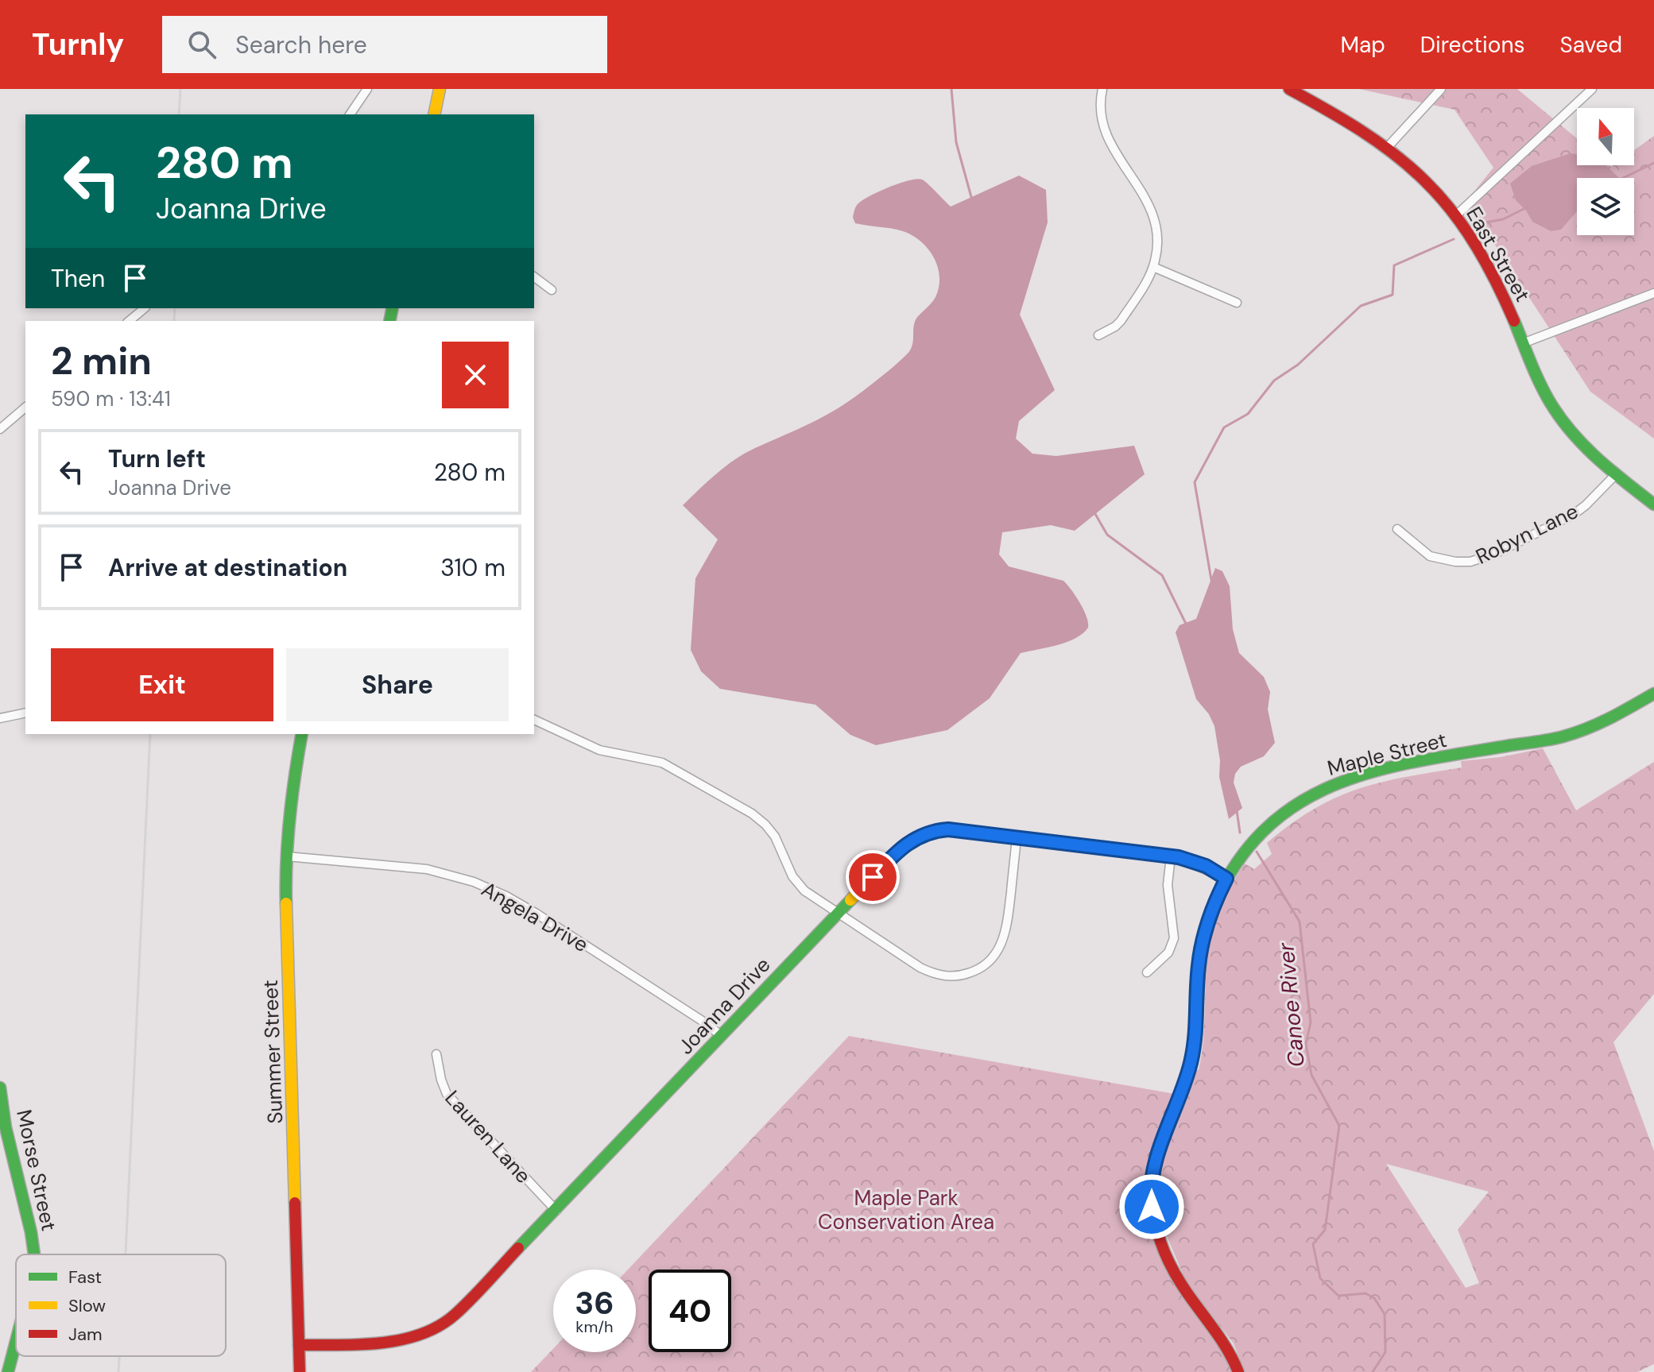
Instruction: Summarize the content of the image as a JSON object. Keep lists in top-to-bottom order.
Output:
{
  "streets": {
    "street": [
      "East Street",
      "Robyn Lane",
      "Maple Street",
      "Angela Drive",
      "Joanna Drive",
      "Summer Street",
      "Lauren Lane",
      "Morse Street"
    ]
  },
  "crossings": [
    ["East Street", "Robyn Lane"],
    ["Maple Street", "Joanna Drive"],
    ["Angela Drive", "Joanna Drive"],
    ["Angela Drive", "Summer Street"],
    ["Joanna Drive", "Summer Street"],
    ["Joanna Drive", "Lauren Lane"]
  ],
  "water": ["Canoe River"],
  "parks": ["Maple Park Conservation Area"],
  "legend": ["Fast", "Slow", "Jam"],
  "north": "top",
  "page": {
    "header": "Turnly",
    "search": "Search here",
    "nav": ["Map", "Directions", "Saved"],
    "turn": ["280 m", "Joanna Drive"],
    "then": "Then",
    "heading": ["2 min", "590 m · 13:41"],
    "list": [
      {
        "name": "Turn left",
        "note": "Joanna Drive",
        "value": "280 m"
      },
      {
        "name": "Arrive at destination",
        "value": "310 m"
      }
    ],
    "buttons": ["Exit", "Share"],
    "speed": "36 km/h",
    "limit": "40"
  }
}
